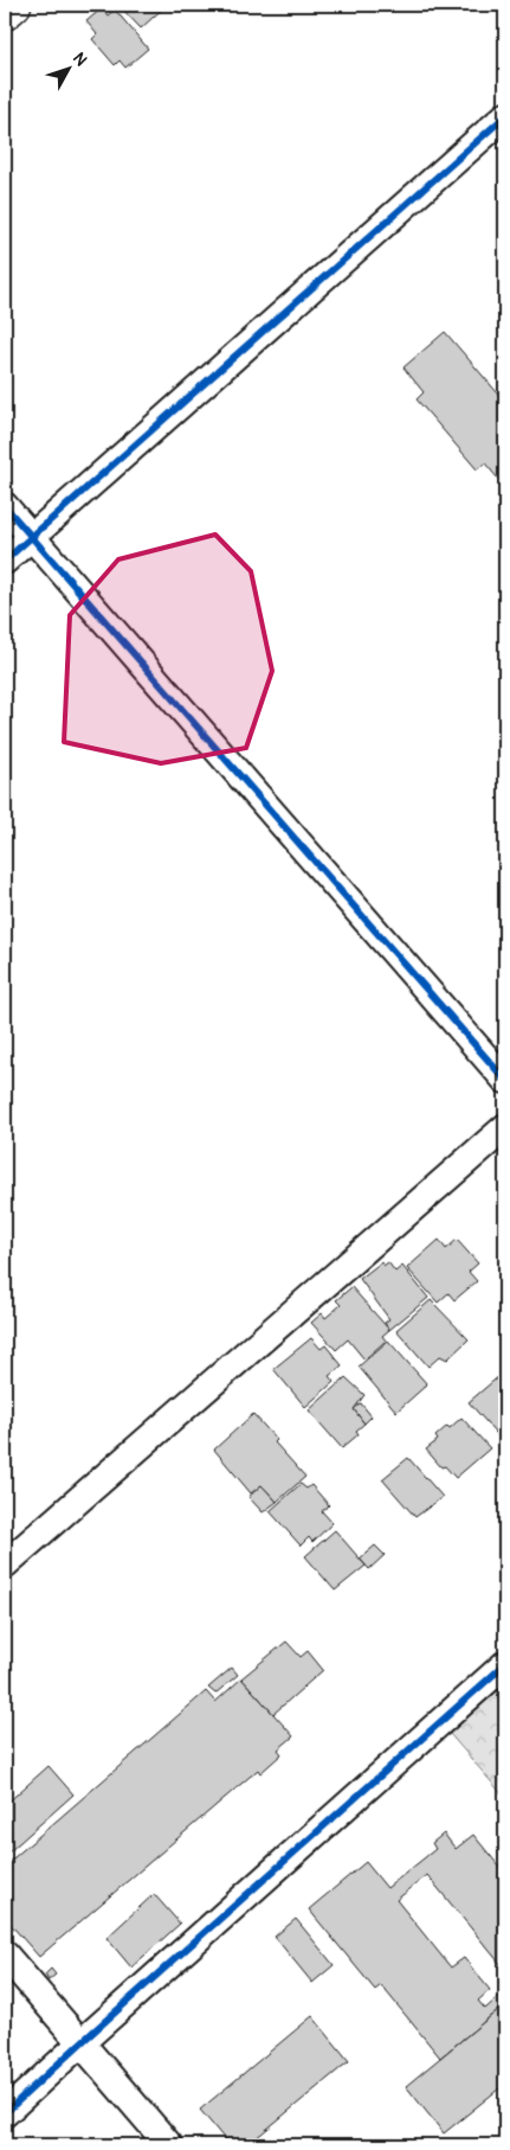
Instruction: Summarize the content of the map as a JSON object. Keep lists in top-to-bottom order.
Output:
{
  "north": "top right"
}
